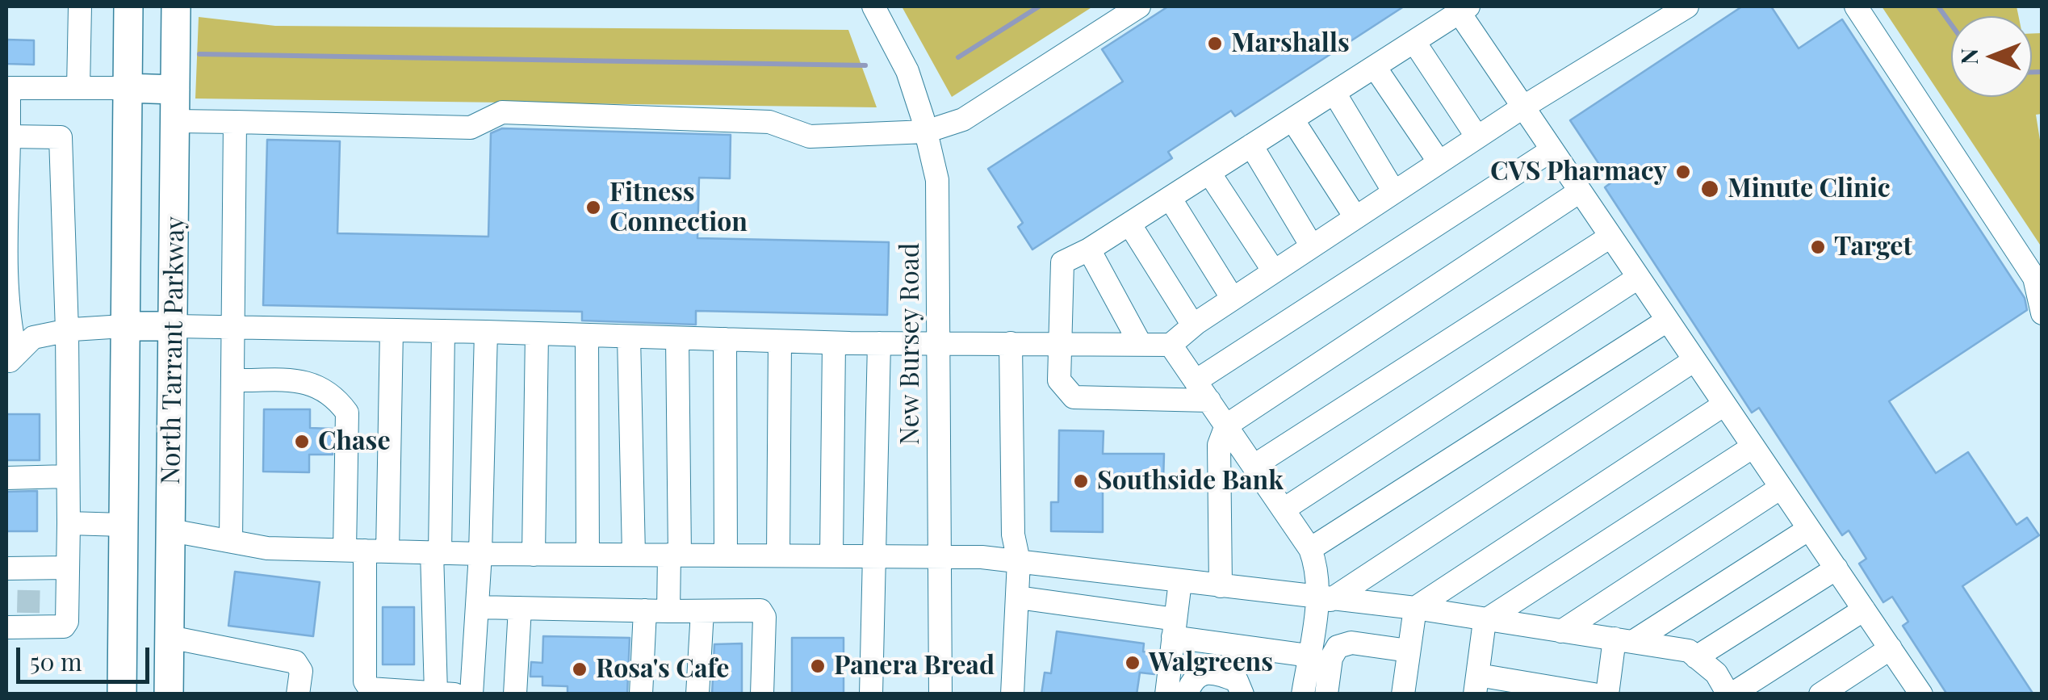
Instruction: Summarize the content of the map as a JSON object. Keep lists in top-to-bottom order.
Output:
{
  "streets": {
    "main road": ["North Tarrant Parkway"],
    "street": ["New Bursey Road"]
  },
  "places": [
    "Marshalls",
    "CVS Pharmacy",
    "Minute Clinic",
    "Fitness Connection",
    "Target",
    "Chase",
    "Southside Bank",
    "Walgreens",
    "Panera Bread",
    "Rosa's Cafe"
  ],
  "scale_bar": "50 m",
  "north": "left"
}
